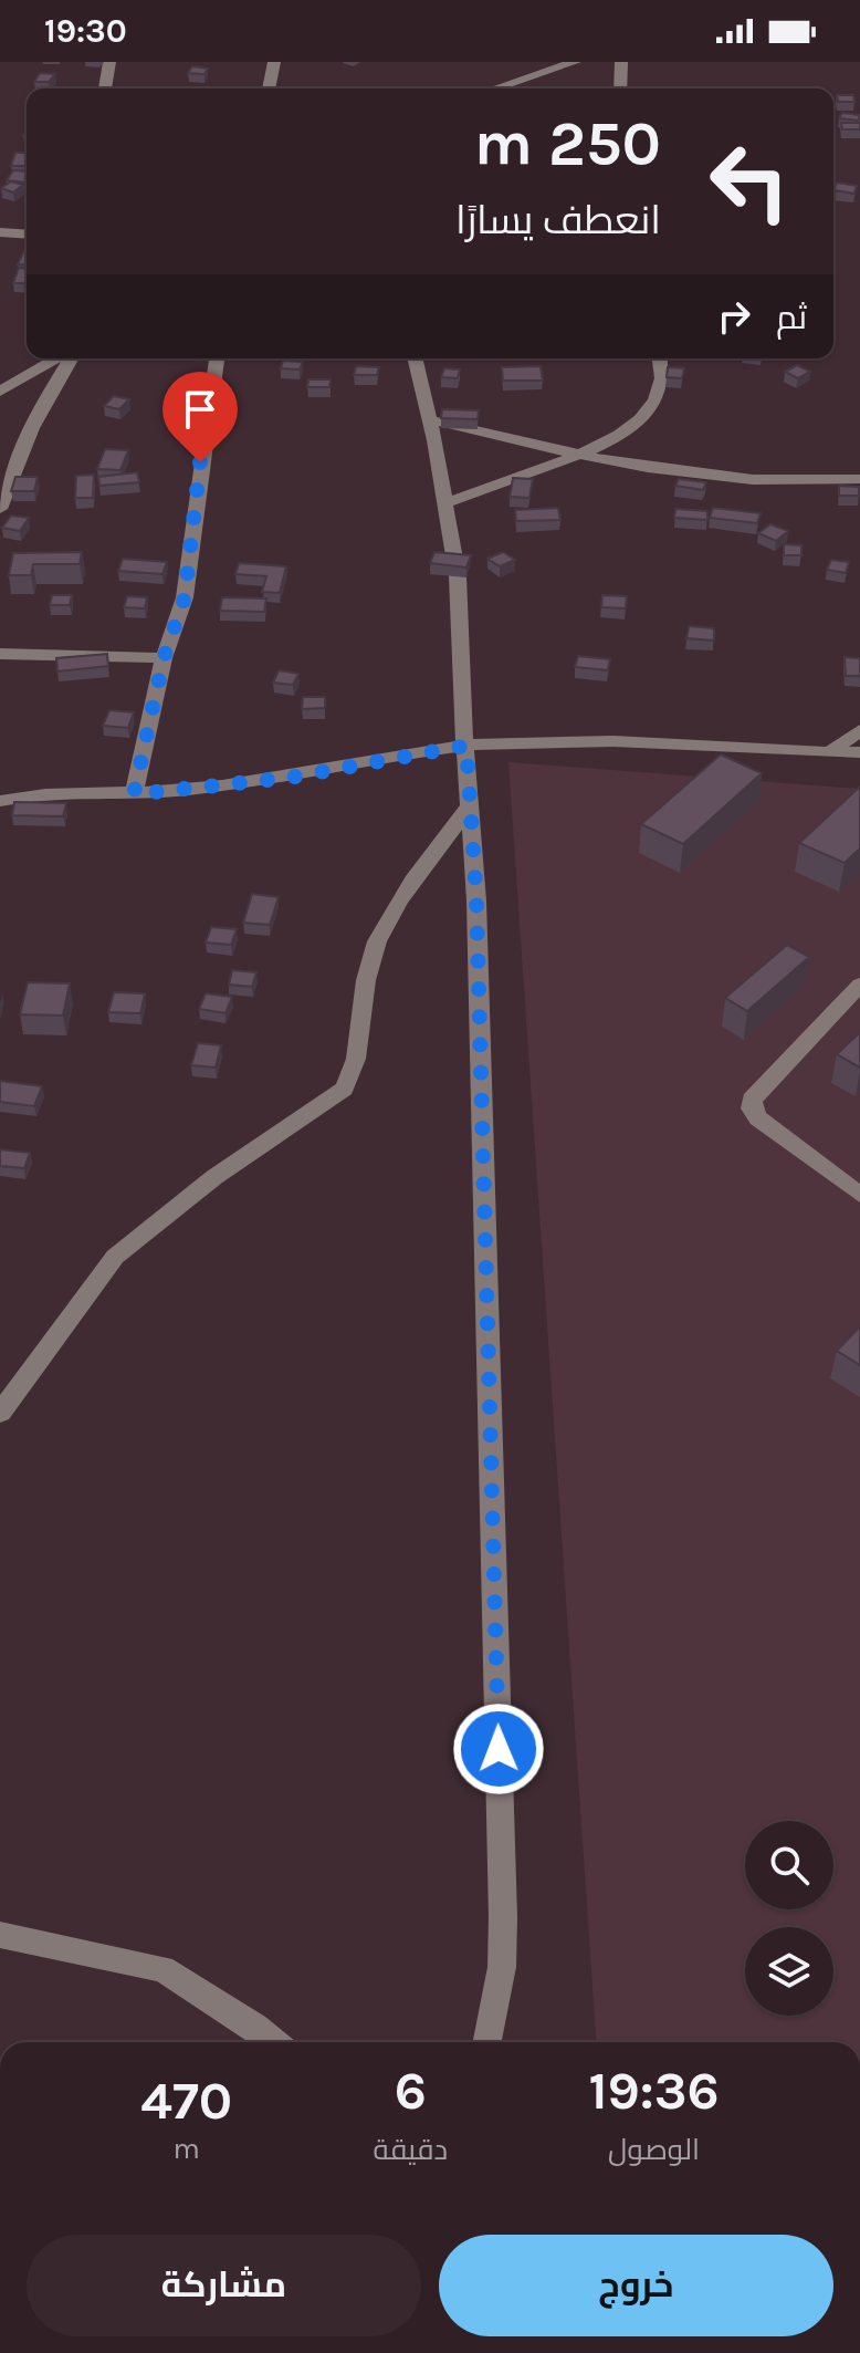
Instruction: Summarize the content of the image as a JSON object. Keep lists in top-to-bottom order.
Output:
{
  "page": {
    "status": "19:30",
    "turn": ["250 m", "انعطف يسارًا"],
    "then": "ثم",
    "eta": [
      "19:36",
      "الوصول",
      "6",
      "دقيقة",
      "470",
      "m"
    ],
    "buttons": ["خروج", "مشاركة"]
  }
}
